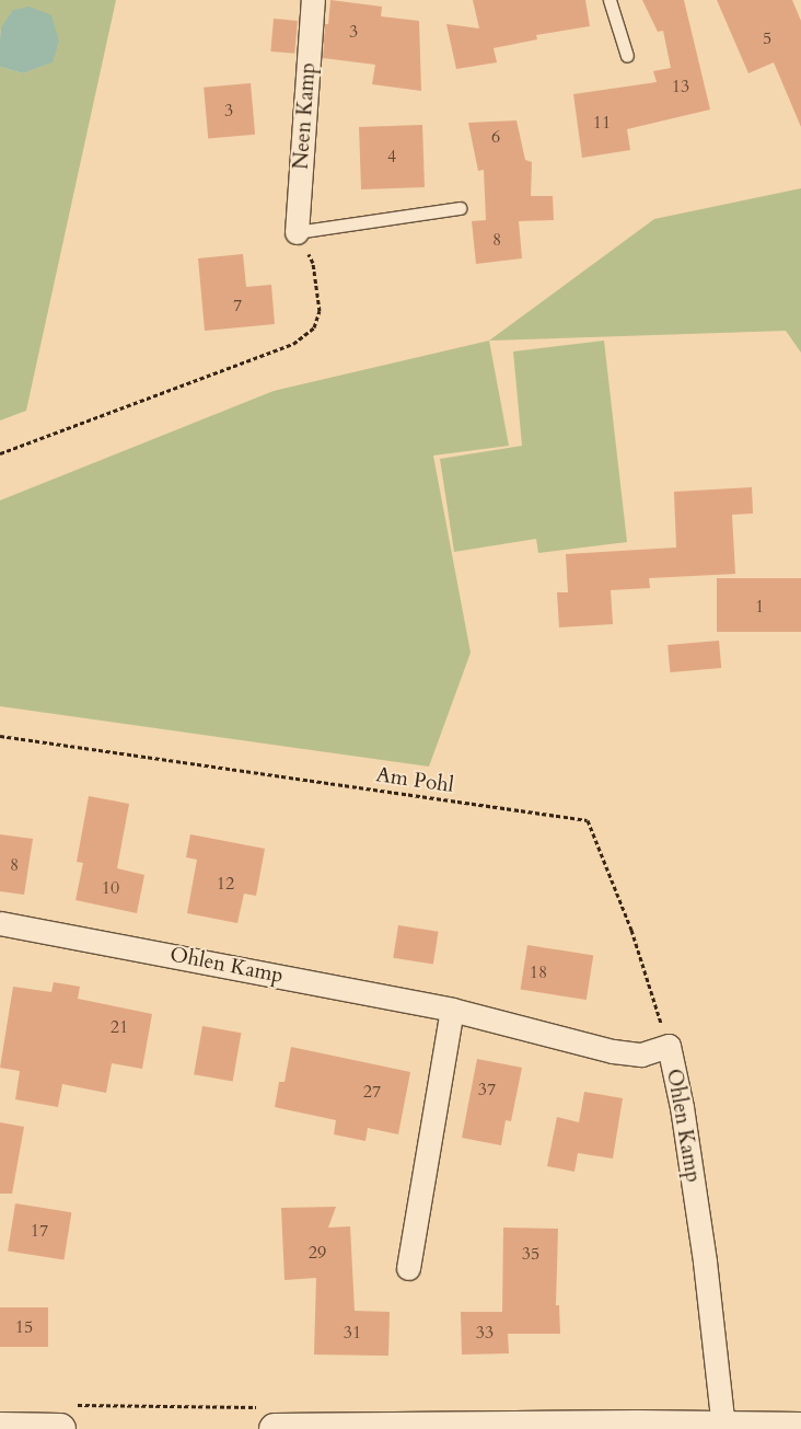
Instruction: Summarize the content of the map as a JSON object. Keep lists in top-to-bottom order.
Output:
{
  "streets": {
    "street": ["Neen Kamp", "Ohlen Kamp"],
    "path": ["Am Pohl"]
  },
  "crossings": [
    ["Am Pohl", "Ohlen Kamp"]
  ],
  "house_numbers": [
    "3",
    "5",
    "13",
    "3",
    "11",
    "6",
    "4",
    "8",
    "7",
    "1",
    "8",
    "12",
    "10",
    "18",
    "21",
    "37",
    "27",
    "17",
    "29",
    "35",
    "15",
    "31",
    "33"
  ]
}
